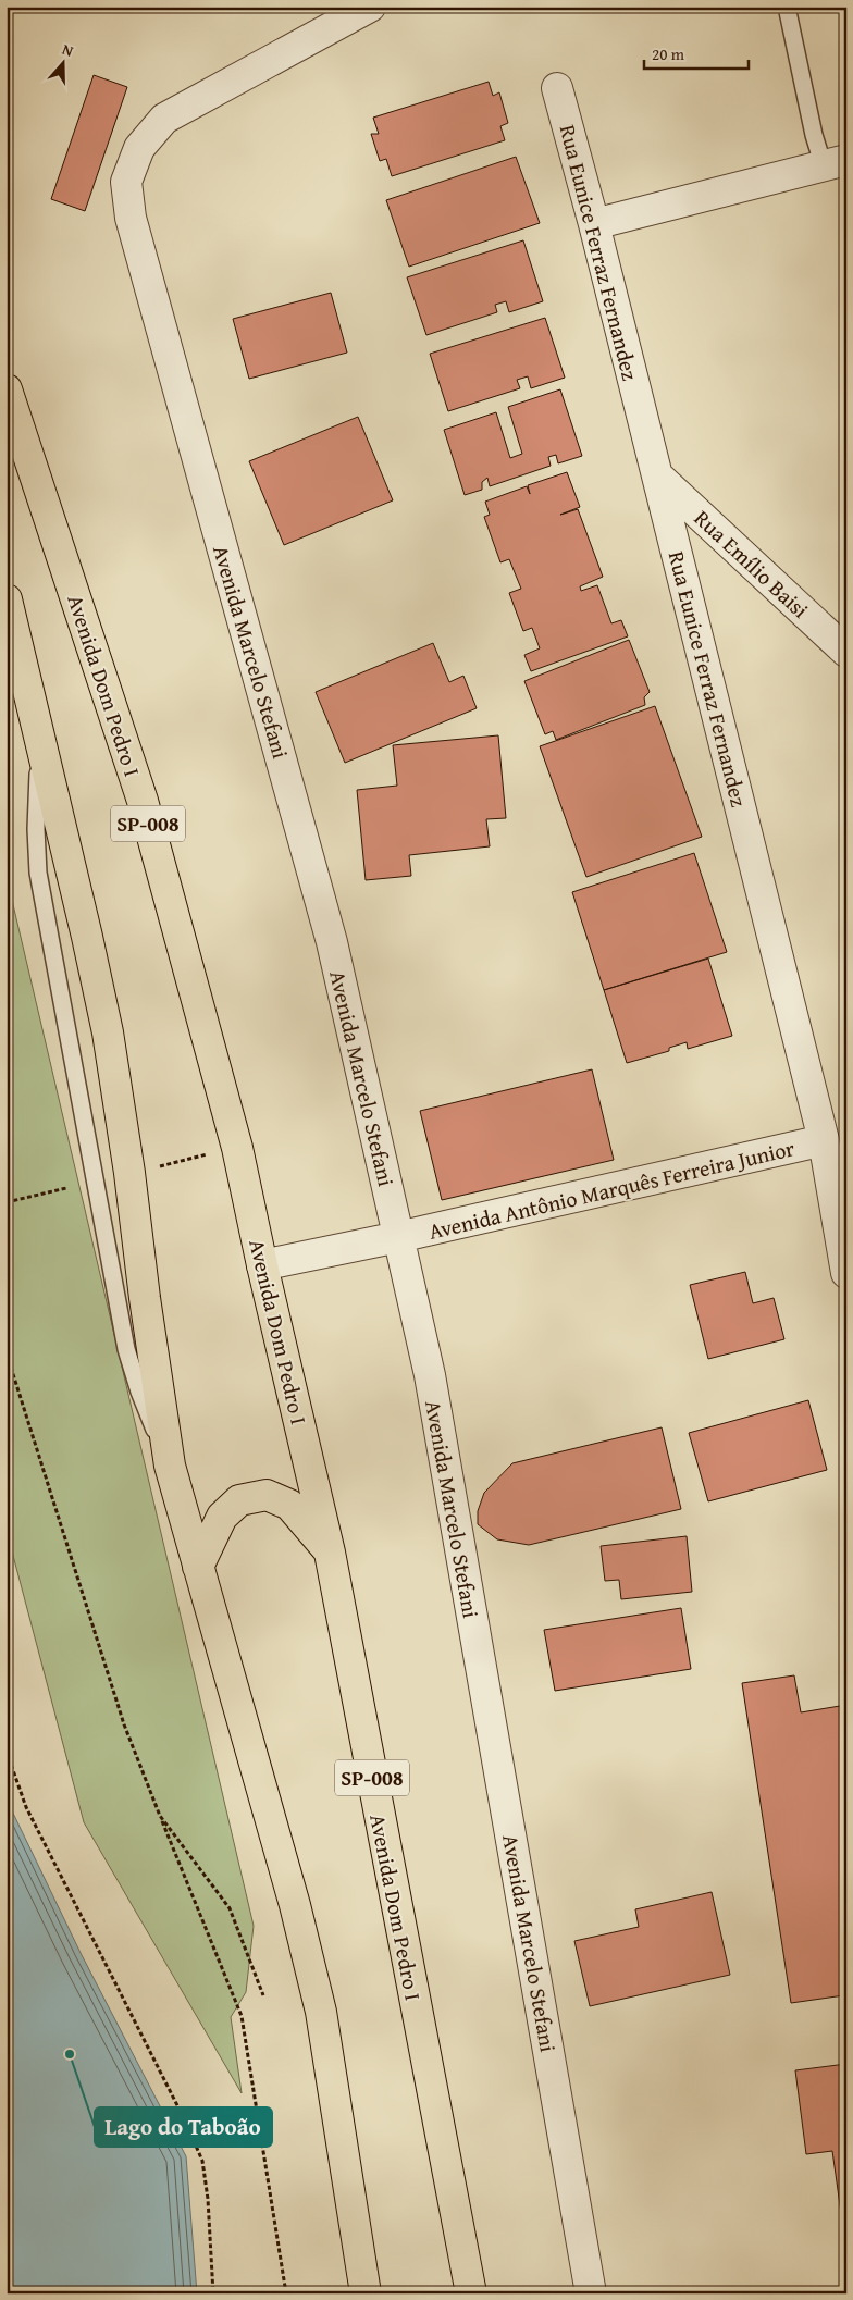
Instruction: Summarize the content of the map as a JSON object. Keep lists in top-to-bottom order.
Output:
{
  "streets": {
    "main road": ["Avenida Dom Pedro I", "SP-008"],
    "street": [
      "Rua Eunice Ferraz Fernandez",
      "Rua Emílio Baisi",
      "Avenida Marcelo Stefani",
      "Avenida Antônio Marquês Ferreira Junior"
    ]
  },
  "crossings": [
    ["Rua Eunice Ferraz Fernandez", "Rua Emílio Baisi"],
    ["Rua Eunice Ferraz Fernandez", "Avenida Antônio Marquês Ferreira Junior"],
    ["Avenida Marcelo Stefani", "Avenida Antônio Marquês Ferreira Junior"],
    ["Avenida Dom Pedro I", "Avenida Antônio Marquês Ferreira Junior"]
  ],
  "places": ["Lago do Taboão"],
  "scale_bar": "20 m",
  "north": "top"
}
